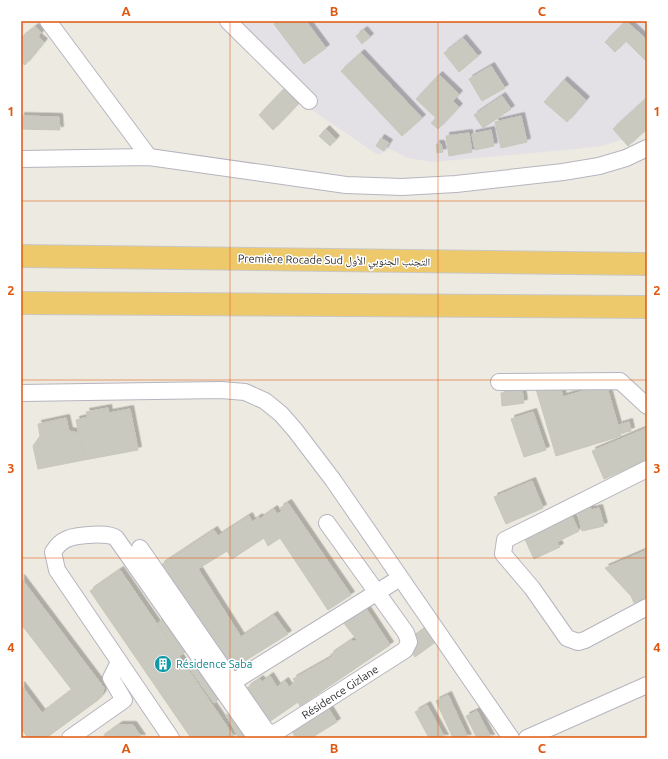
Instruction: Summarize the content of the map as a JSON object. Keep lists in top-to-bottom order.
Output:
{
  "streets": {
    "highway": ["Première Rocade Sud التجنب الجنوبي الأول"],
    "street": ["Résidence Gizlane"]
  },
  "places": {
    "building": ["Résidence Saba"]
  },
  "grid": {
    "columns": ["A", "B", "C"],
    "rows": [
      "1",
      "2",
      "3",
      "4"
    ]
  }
}
